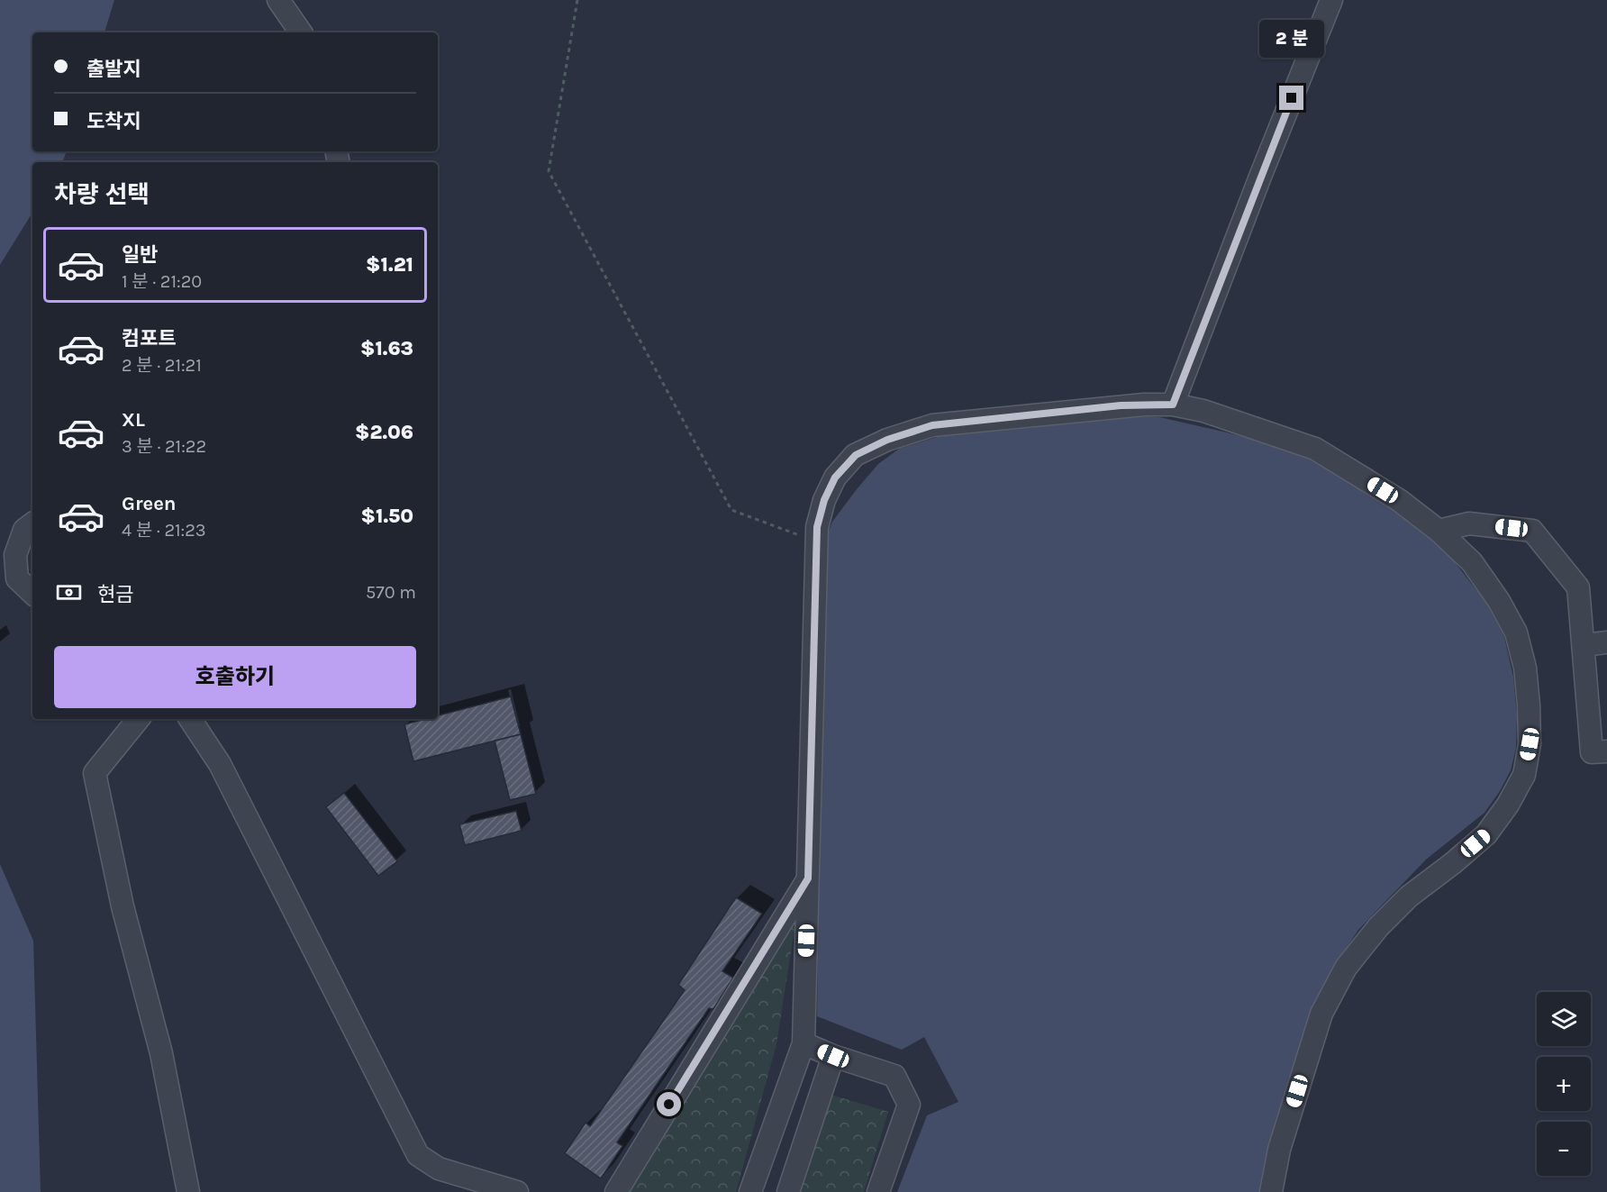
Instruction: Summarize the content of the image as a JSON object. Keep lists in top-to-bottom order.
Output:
{
  "page": {
    "bubble": "2 분",
    "banner": ["출발지", "도착지"],
    "heading": "차량 선택",
    "list": [
      {
        "name": "일반",
        "note": "1 분 · 21:20",
        "value": "$1.21"
      },
      {
        "name": "컴포트",
        "note": "2 분 · 21:21",
        "value": "$1.63"
      },
      {
        "name": "XL",
        "note": "3 분 · 21:22",
        "value": "$2.06"
      },
      {
        "name": "Green",
        "note": "4 분 · 21:23",
        "value": "$1.50"
      }
    ],
    "pay": ["현금", "570 m"],
    "buttons": "호출하기",
    "map_buttons": ["+", "−"]
  }
}
